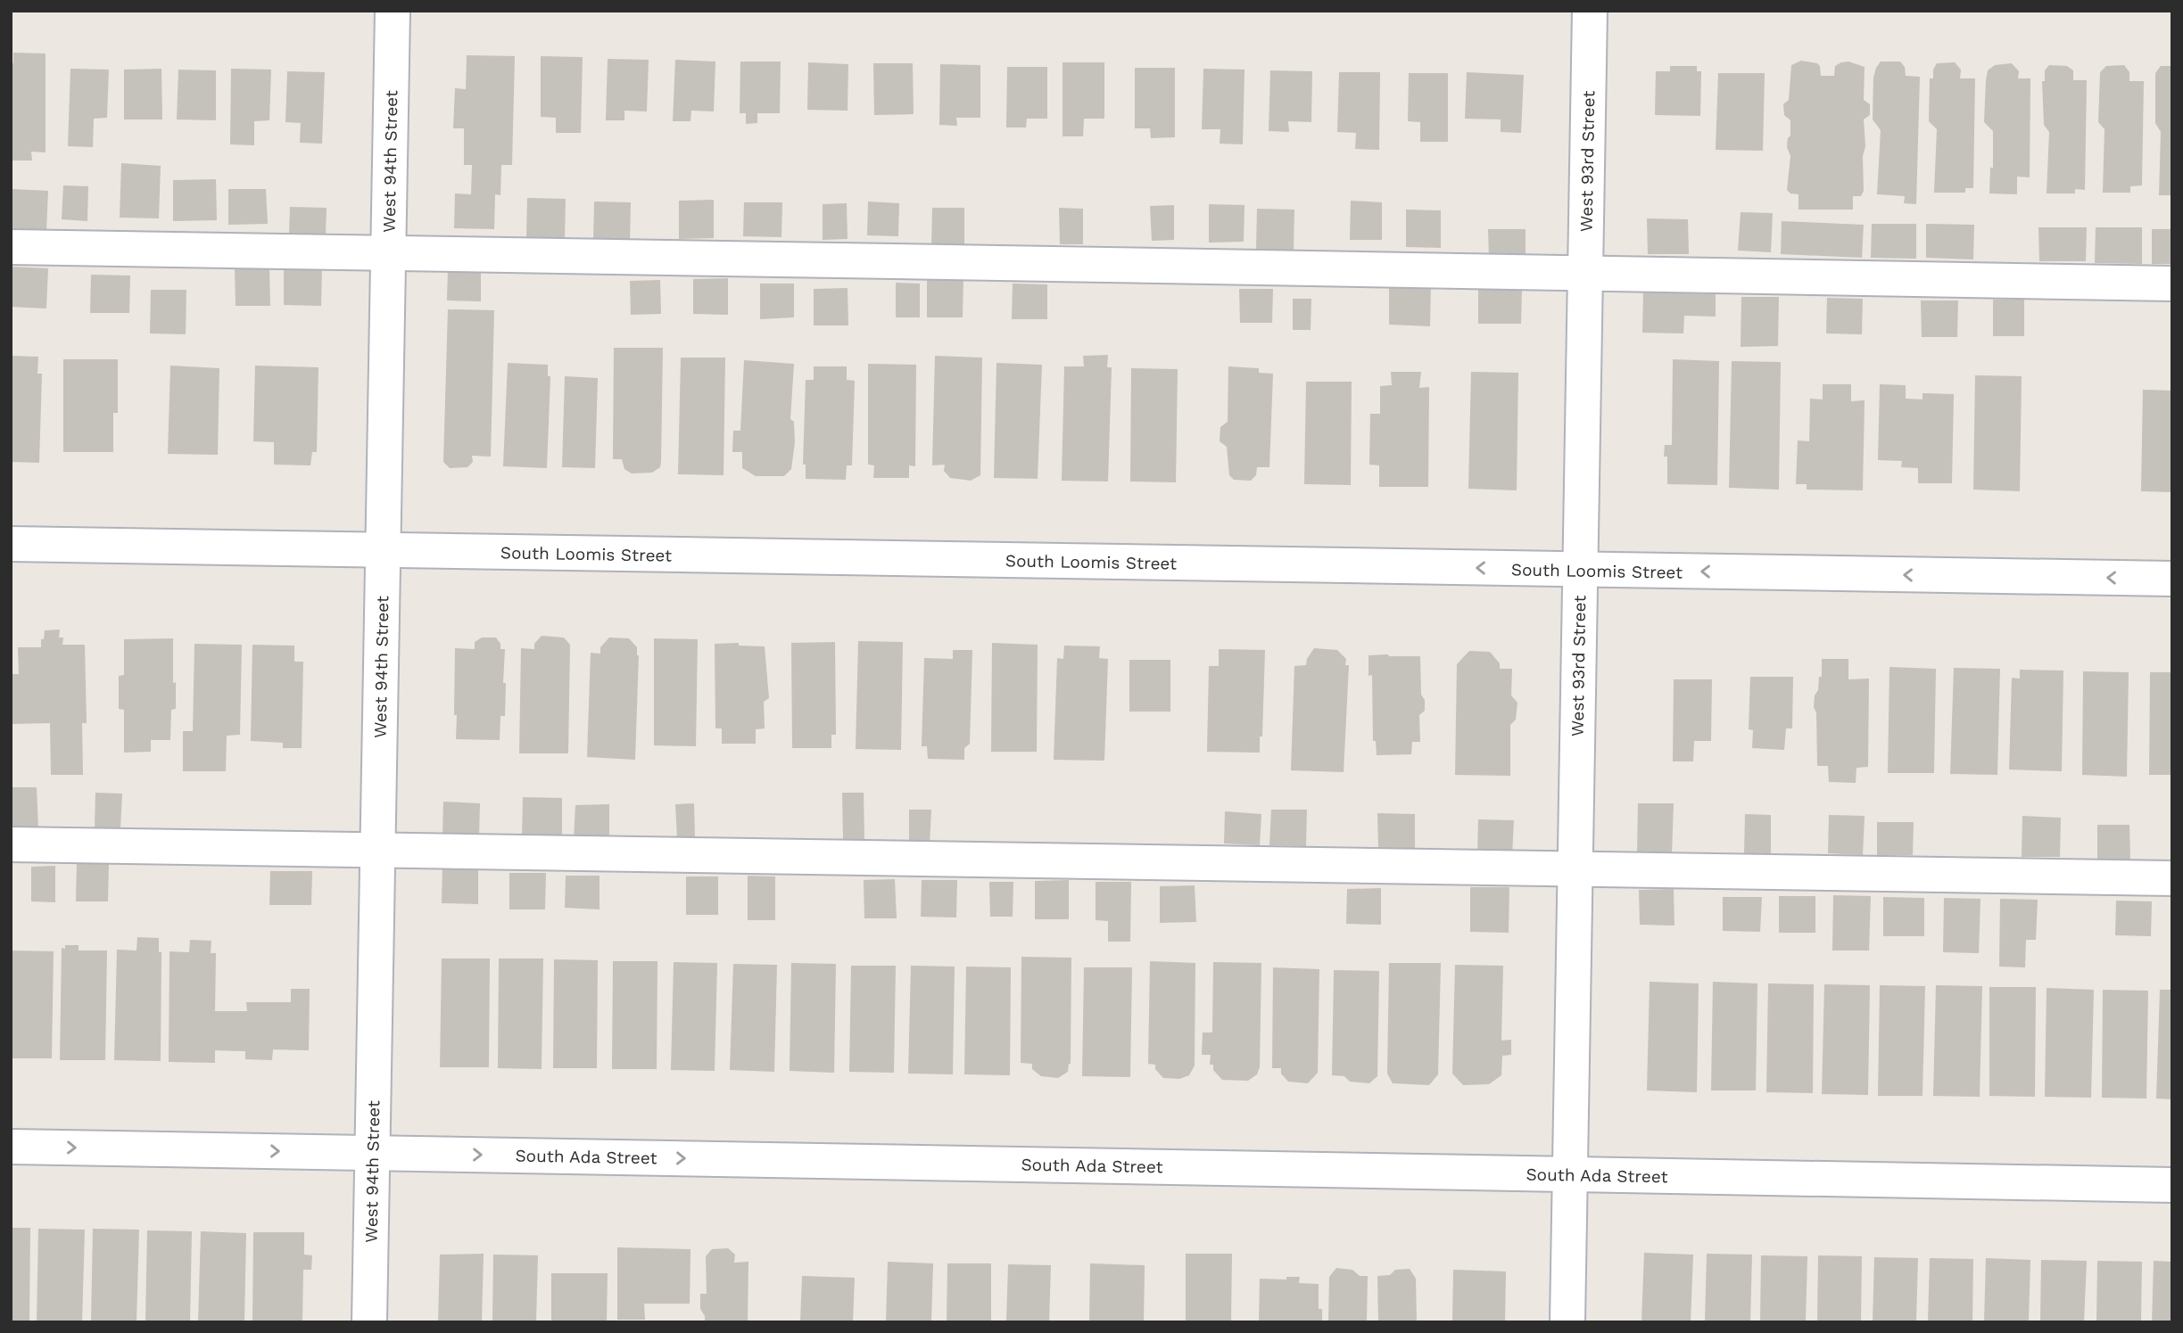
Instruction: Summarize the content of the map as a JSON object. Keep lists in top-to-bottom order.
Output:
{
  "streets": {
    "street": [
      "West 94th Street",
      "West 93rd Street",
      "South Loomis Street",
      "South Ada Street"
    ]
  },
  "crossings": [
    ["West 94th Street", "South Loomis Street"],
    ["West 94th Street", "South Ada Street"],
    ["West 93rd Street", "South Loomis Street"],
    ["West 93rd Street", "South Ada Street"]
  ]
}
